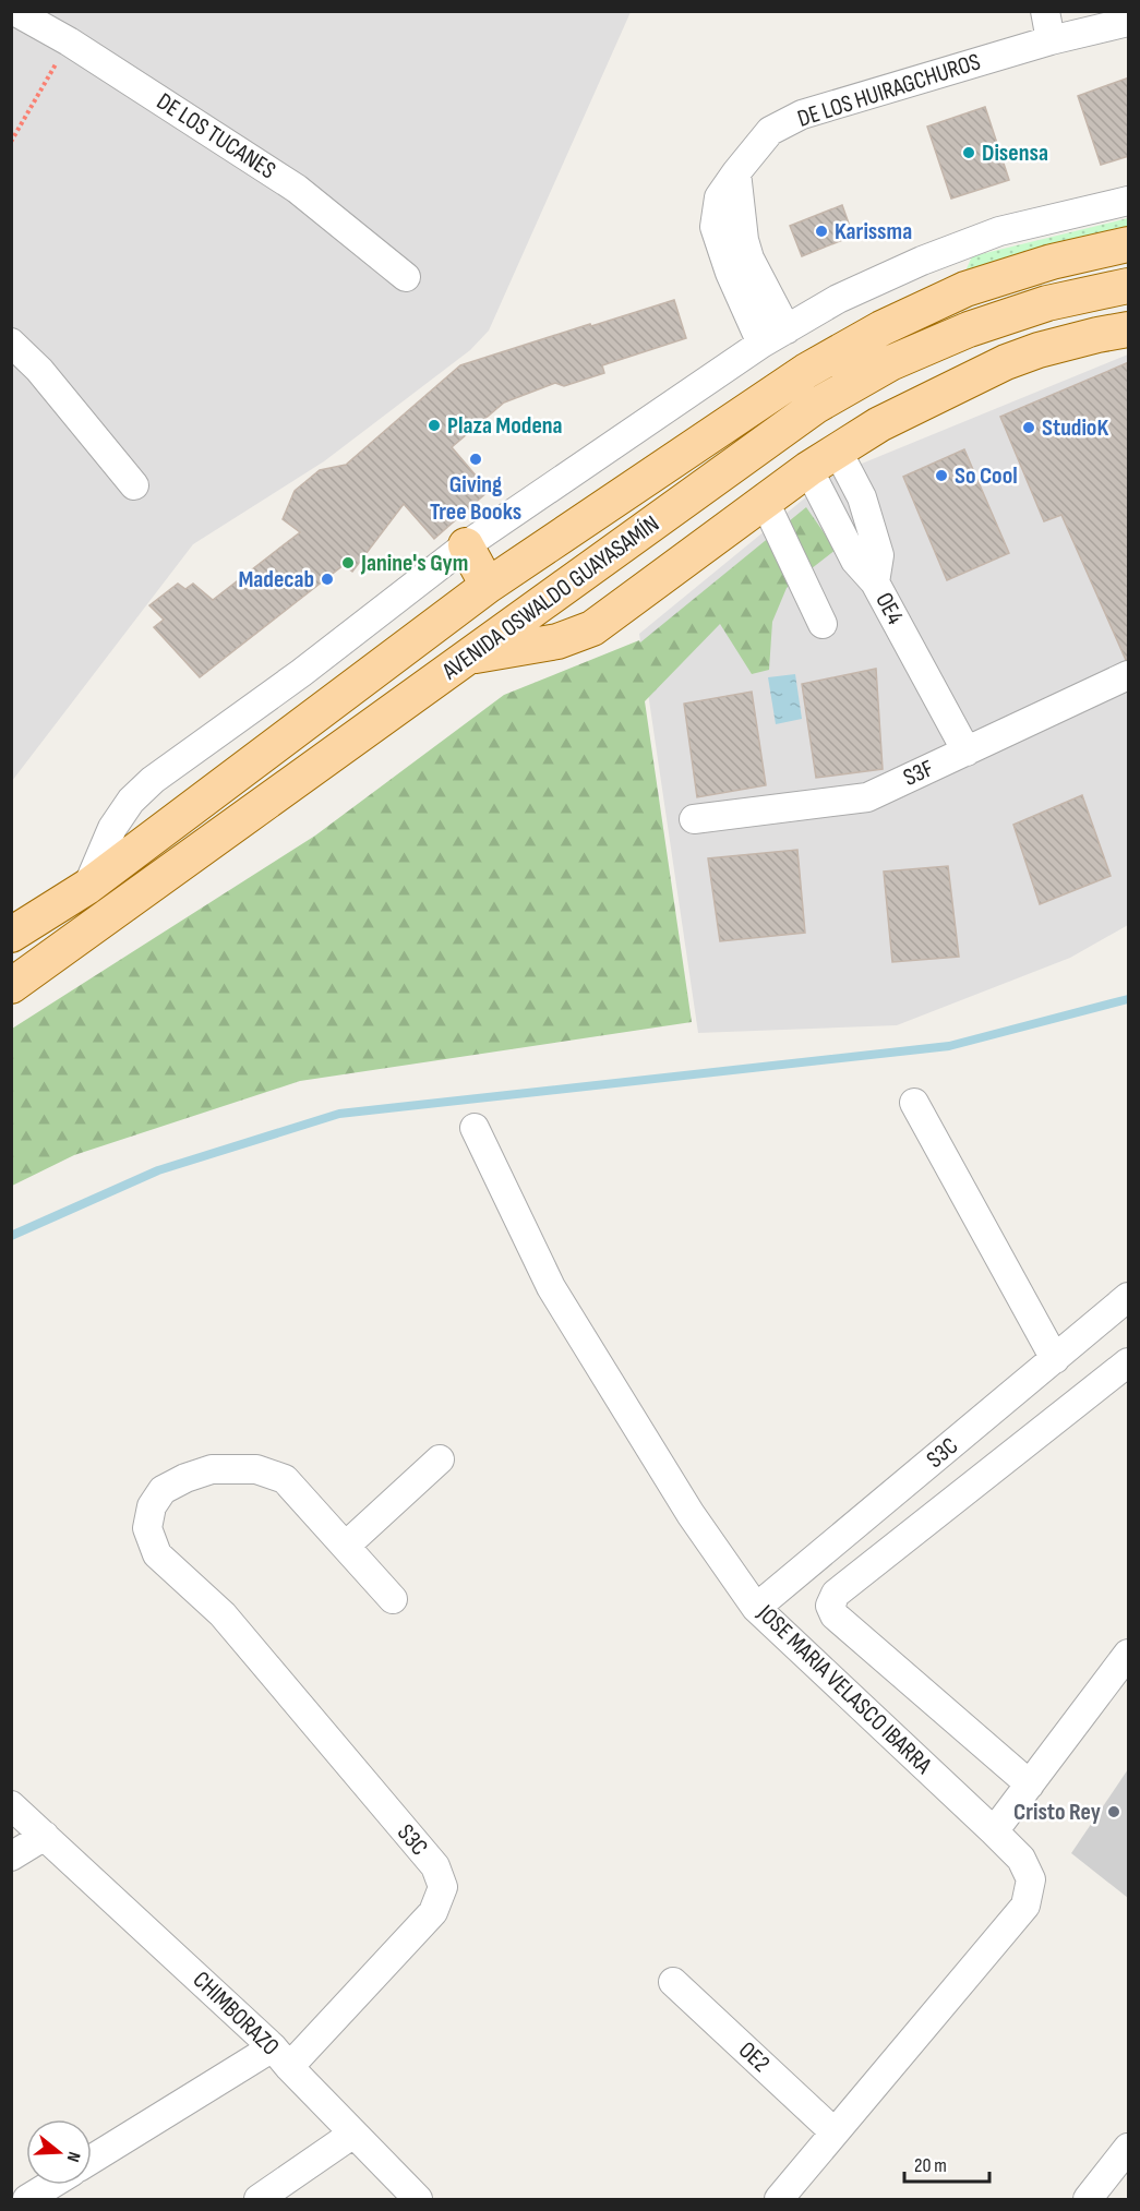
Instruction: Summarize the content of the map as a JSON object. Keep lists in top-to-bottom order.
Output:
{
  "streets": {
    "main road": ["AVENIDA OSWALDO GUAYASAMÍN"],
    "street": [
      "DE LOS HUIRAGCHUROS",
      "DE LOS TUCANES",
      "OE4",
      "S3F",
      "S3C",
      "JOSE MARIA VELASCO IBARRA",
      "CHIMBORAZO",
      "OE2"
    ]
  },
  "crossings": [
    ["OE4", "S3F"],
    ["S3C", "JOSE MARIA VELASCO IBARRA"],
    ["S3C", "CHIMBORAZO"],
    ["JOSE MARIA VELASCO IBARRA", "OE2"]
  ],
  "places": [
    "Disensa",
    "Karissma",
    "Plaza Modena",
    "StudioK",
    "Giving Tree Books",
    "So Cool",
    "Janine's Gym",
    "Madecab",
    "Cristo Rey"
  ],
  "scale_bar": "20 m",
  "north": "right"
}
